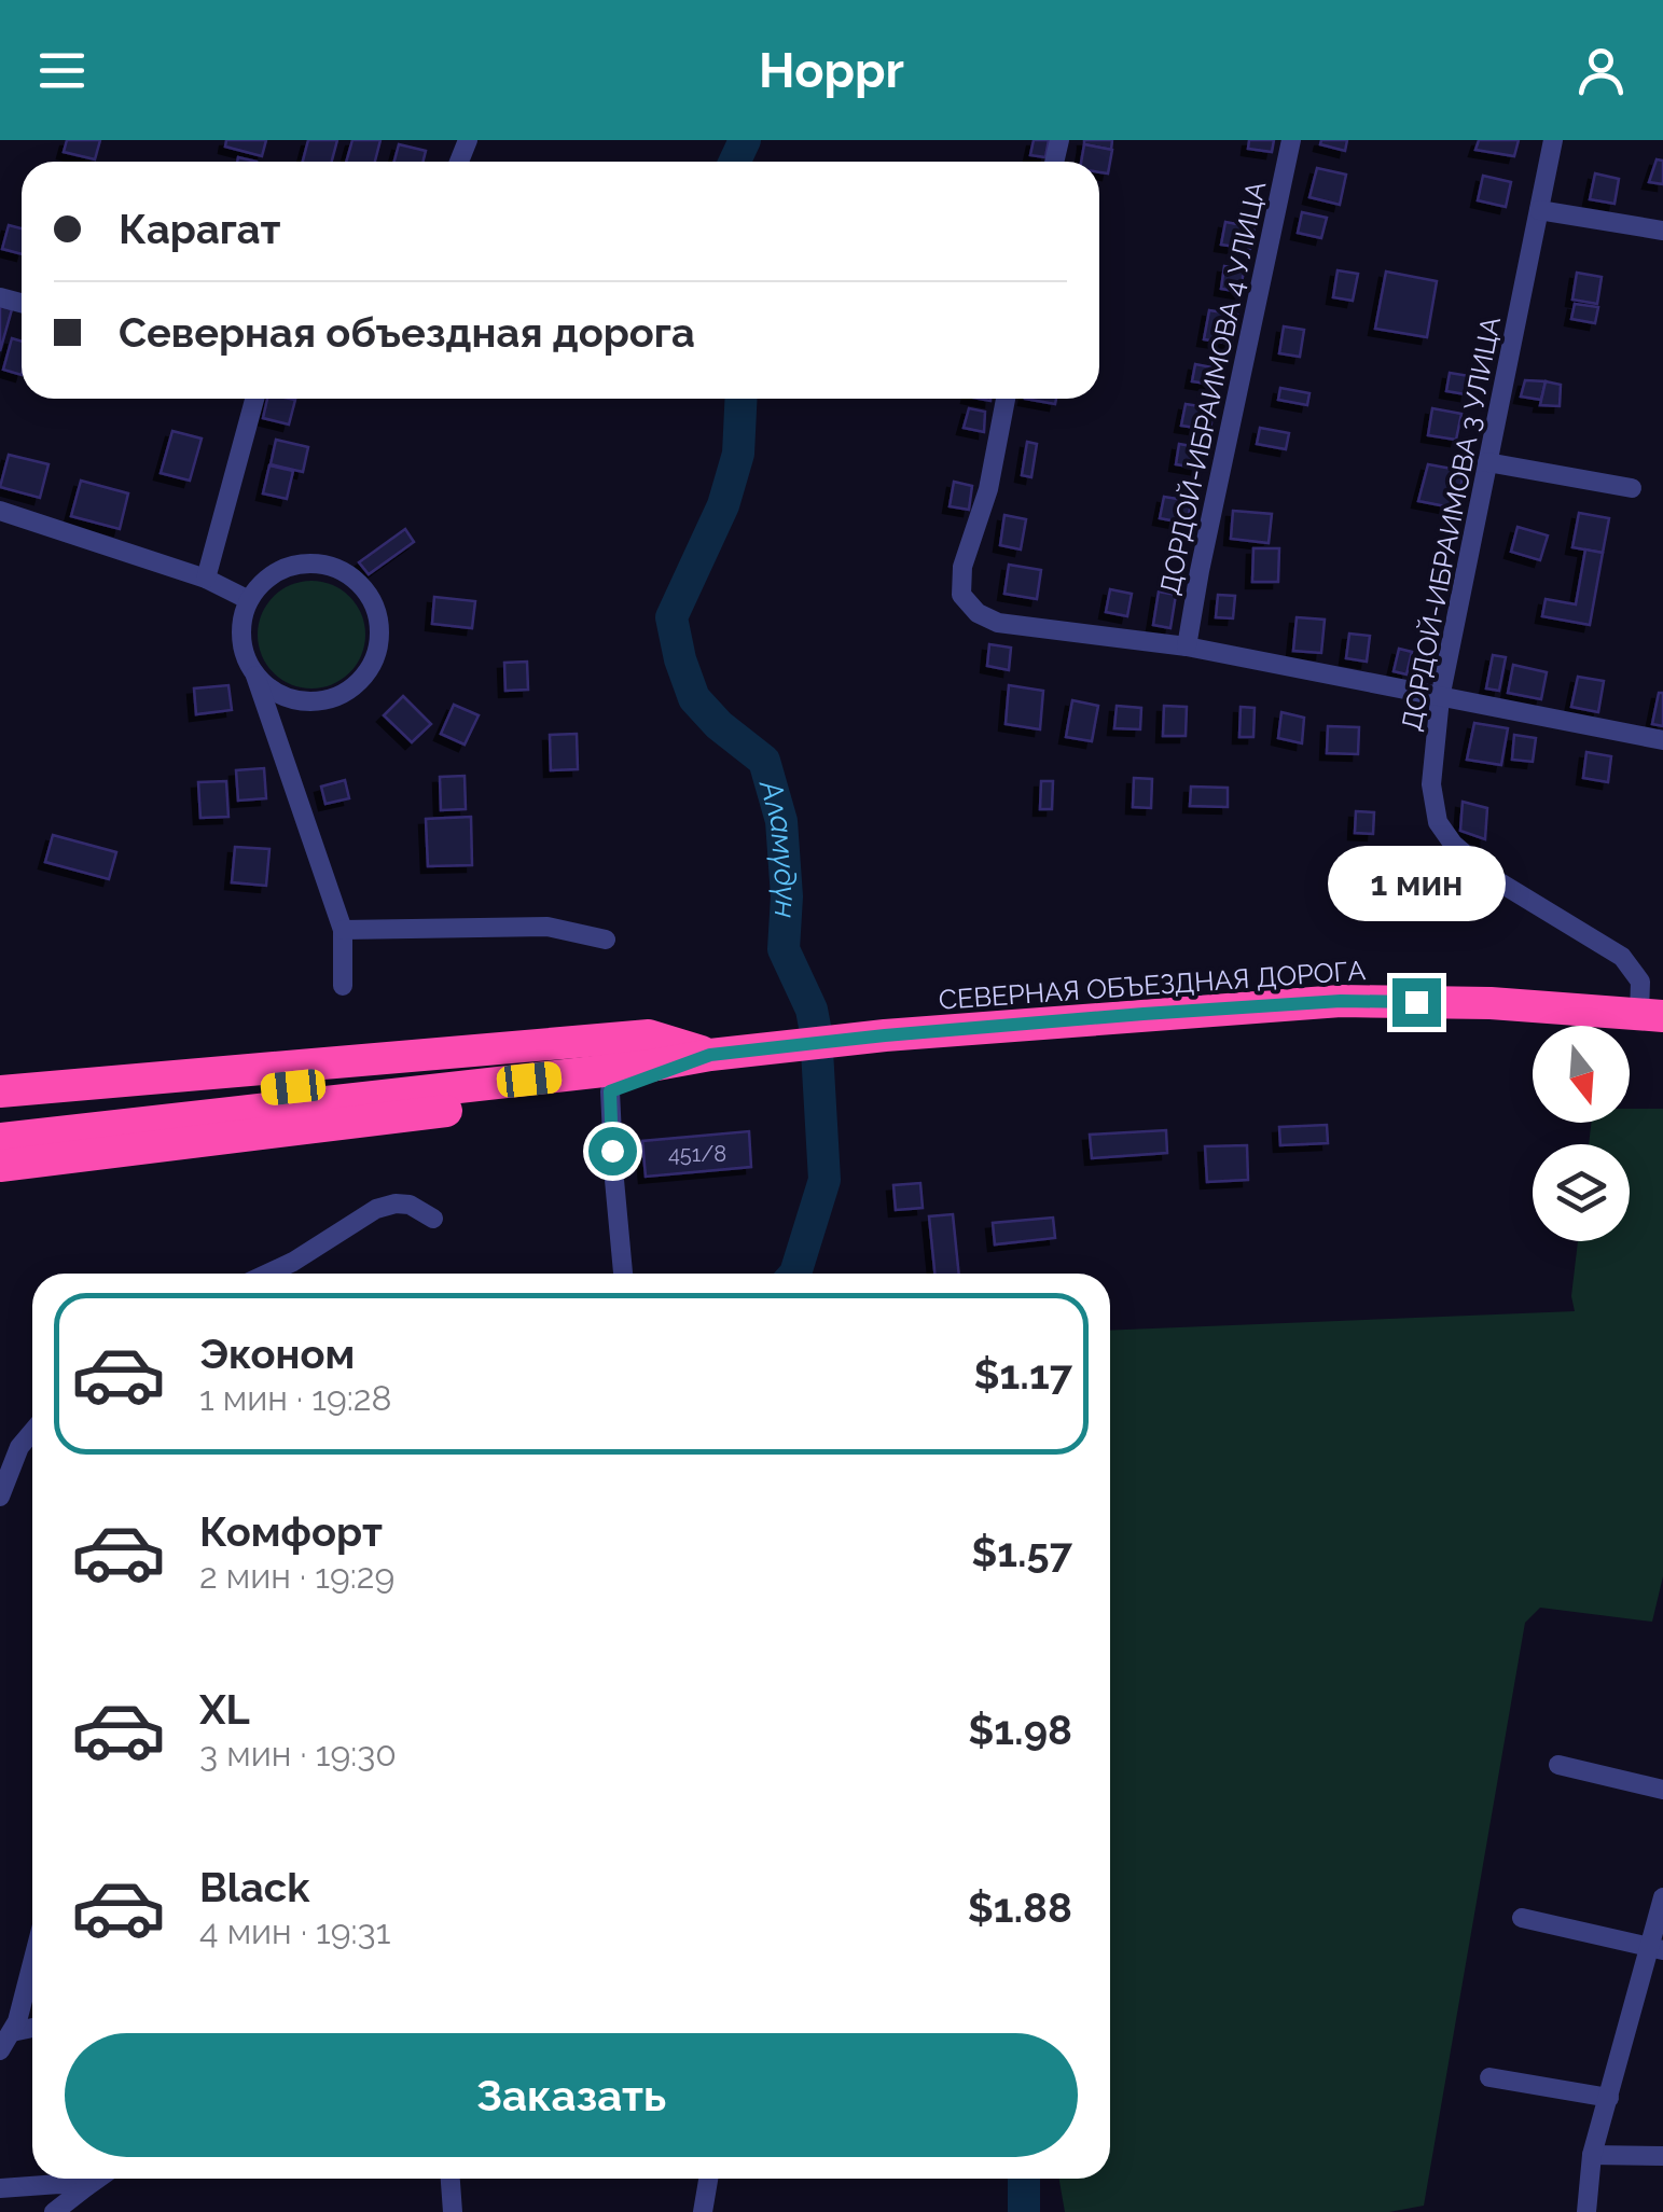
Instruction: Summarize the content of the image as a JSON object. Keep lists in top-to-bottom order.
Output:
{
  "streets": {
    "highway": ["СЕВЕРНАЯ ОБЪЕЗДНАЯ ДОРОГА"],
    "street": ["ДОРДОЙ-ИБРАИМОВА 4 УЛИЦА", "ДОРДОЙ-ИБРАИМОВА 3 УЛИЦА"]
  },
  "crossings": [
    ["ДОРДОЙ-ИБРАИМОВА 3 УЛИЦА", "СЕВЕРНАЯ ОБЪЕЗДНАЯ ДОРОГА"]
  ],
  "water": ["Аламүдүн"],
  "house_numbers": ["451/8"],
  "north": "bottom",
  "page": {
    "header": "Hoppr",
    "banner": ["Карагат", "Северная объездная дорога"],
    "bubble": "1 мин",
    "list": [
      {
        "name": "Эконом",
        "note": "1 мин · 19:28",
        "value": "$1.17"
      },
      {
        "name": "Комфорт",
        "note": "2 мин · 19:29",
        "value": "$1.57"
      },
      {
        "name": "XL",
        "note": "3 мин · 19:30",
        "value": "$1.98"
      },
      {
        "name": "Black",
        "note": "4 мин · 19:31",
        "value": "$1.88"
      }
    ],
    "buttons": "Заказать"
  }
}
